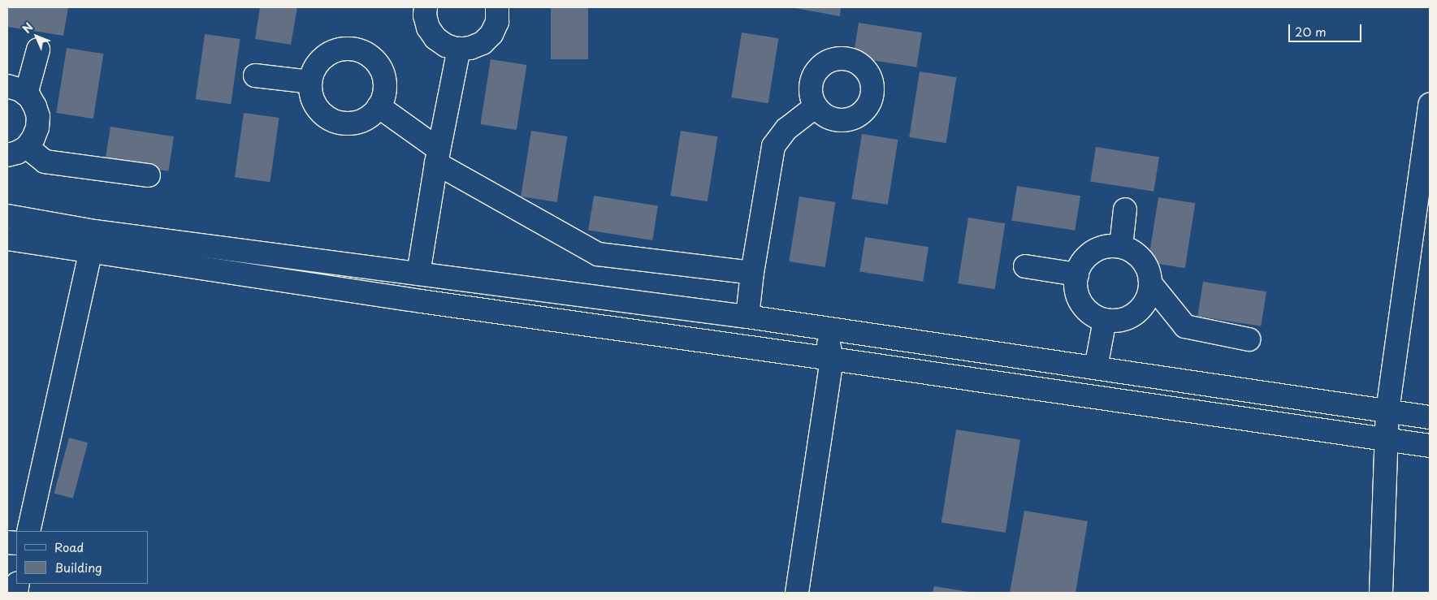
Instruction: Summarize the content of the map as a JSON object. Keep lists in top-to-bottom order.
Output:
{
  "legend": ["Road", "Building"],
  "scale_bar": "20 m",
  "north": "top left"
}
